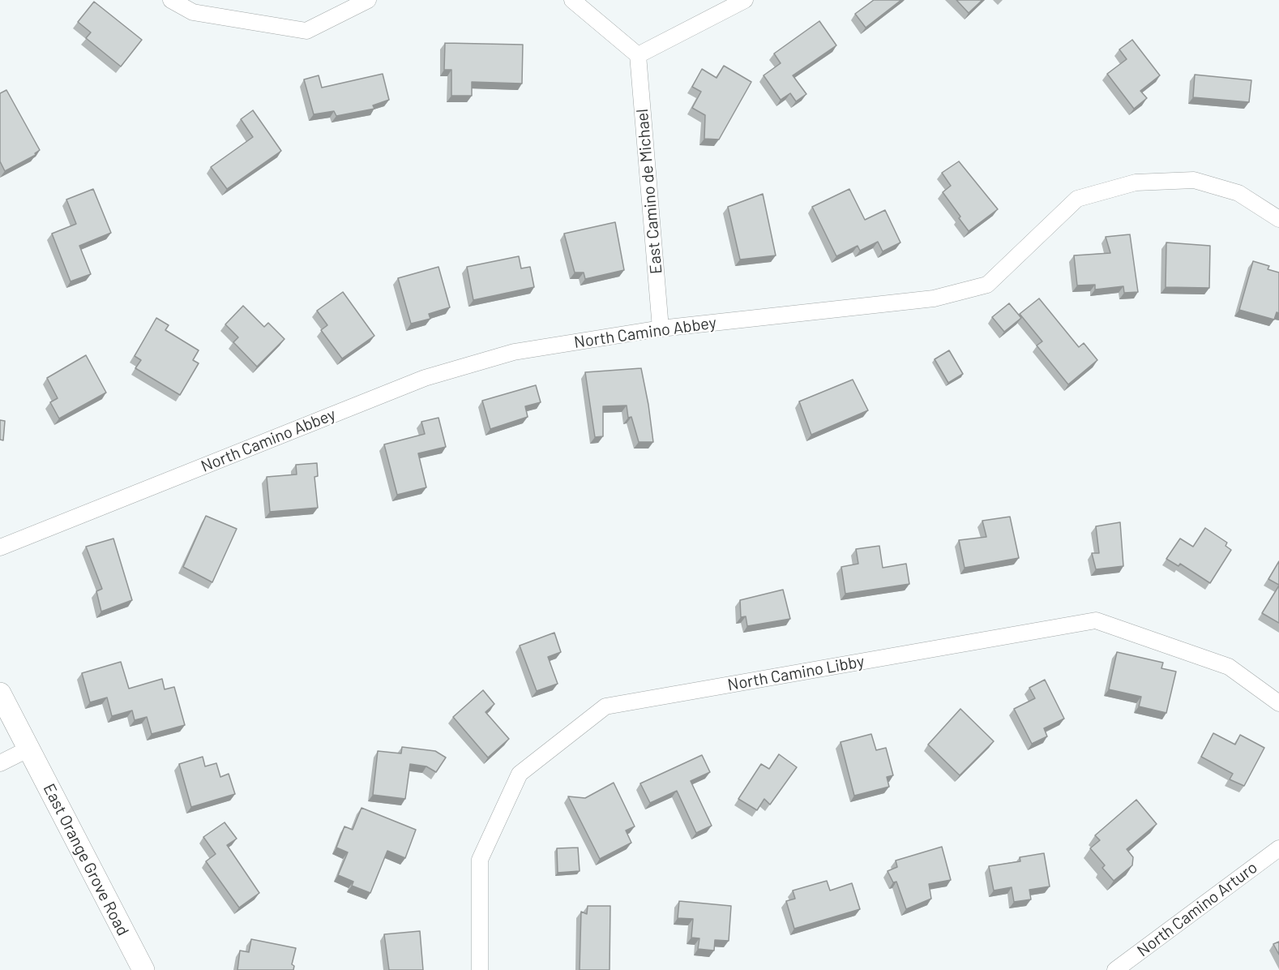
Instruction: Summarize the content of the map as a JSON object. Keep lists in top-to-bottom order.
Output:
{
  "streets": {
    "main road": ["East Orange Grove Road"],
    "street": [
      "East Camino de Michael",
      "North Camino Abbey",
      "North Camino Libby",
      "North Camino Arturo"
    ]
  },
  "crossings": [
    ["East Camino de Michael", "North Camino Abbey"]
  ]
}
